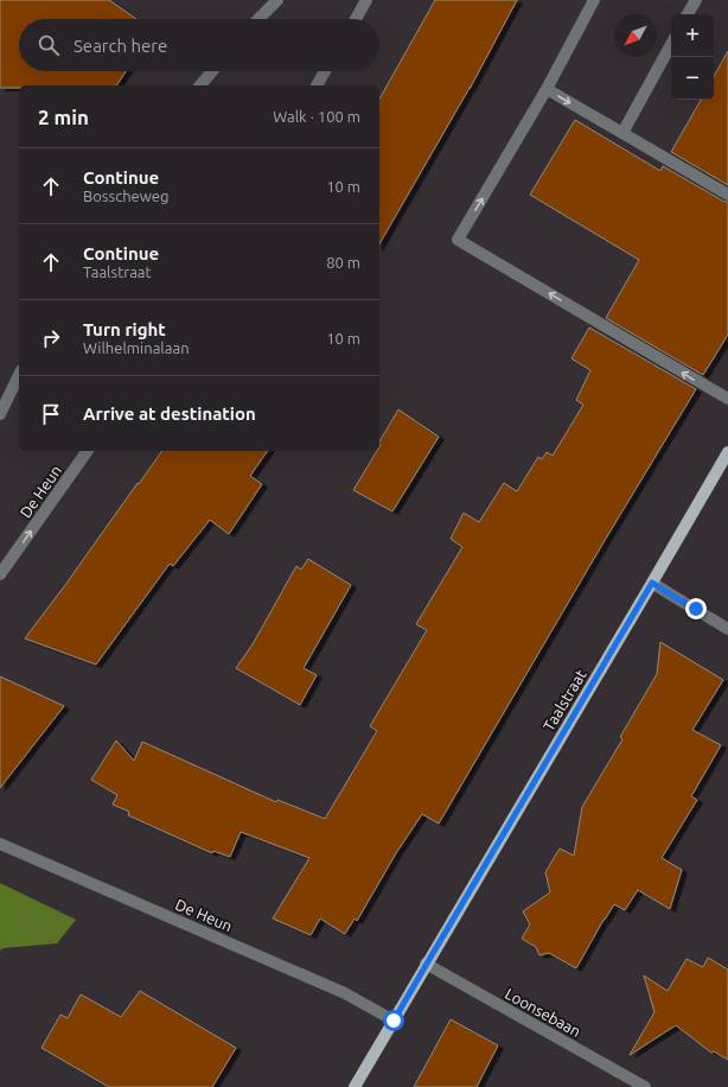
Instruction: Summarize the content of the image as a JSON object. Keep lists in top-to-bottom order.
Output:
{
  "streets": {
    "main road": ["Taalstraat"],
    "street": ["De Heun", "Loonsebaan"]
  },
  "crossings": [
    ["De Heun", "Taalstraat"],
    ["Taalstraat", "Loonsebaan"]
  ],
  "north": "bottom left",
  "page": {
    "map_buttons": ["+", "−"],
    "search": "Search here",
    "heading": ["2 min", "Walk · 100 m"],
    "list": [
      ["Continue", "Bosscheweg", "10 m"],
      ["Continue", "Taalstraat", "80 m"],
      ["Turn right", "Wilhelminalaan", "10 m"],
      "Arrive at destination"
    ]
  }
}
